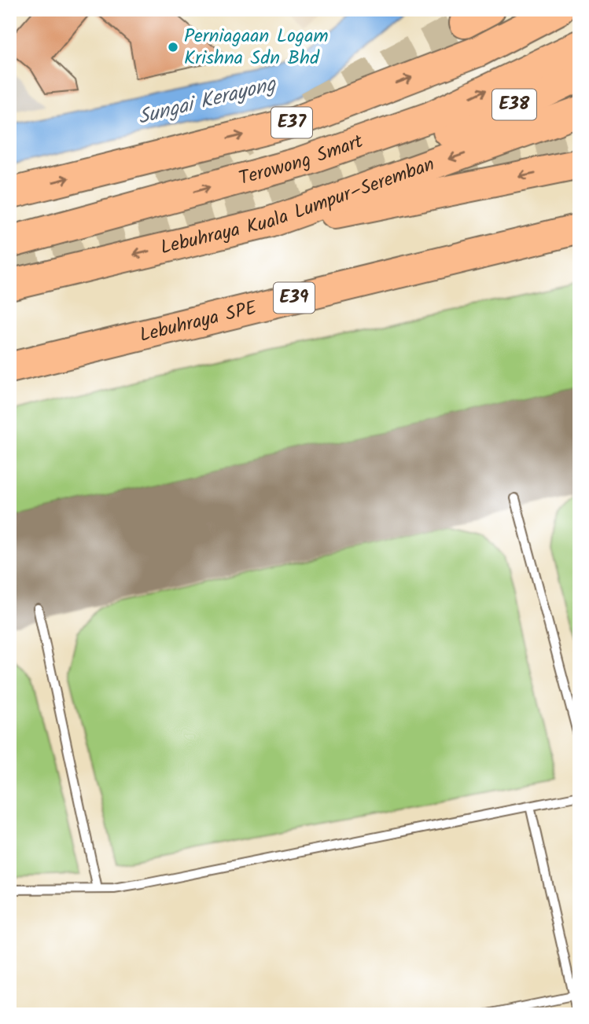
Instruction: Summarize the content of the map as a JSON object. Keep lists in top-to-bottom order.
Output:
{
  "streets": {
    "highway": [
      "E38",
      "E37",
      "Terowong Smart",
      "Lebuhraya Kuala Lumpur–Seremban",
      "E39",
      "Lebuhraya SPE"
    ]
  },
  "water": ["Sungai Kerayong"],
  "places": ["Perniagaan Logam Krishna Sdn Bhd"]
}
